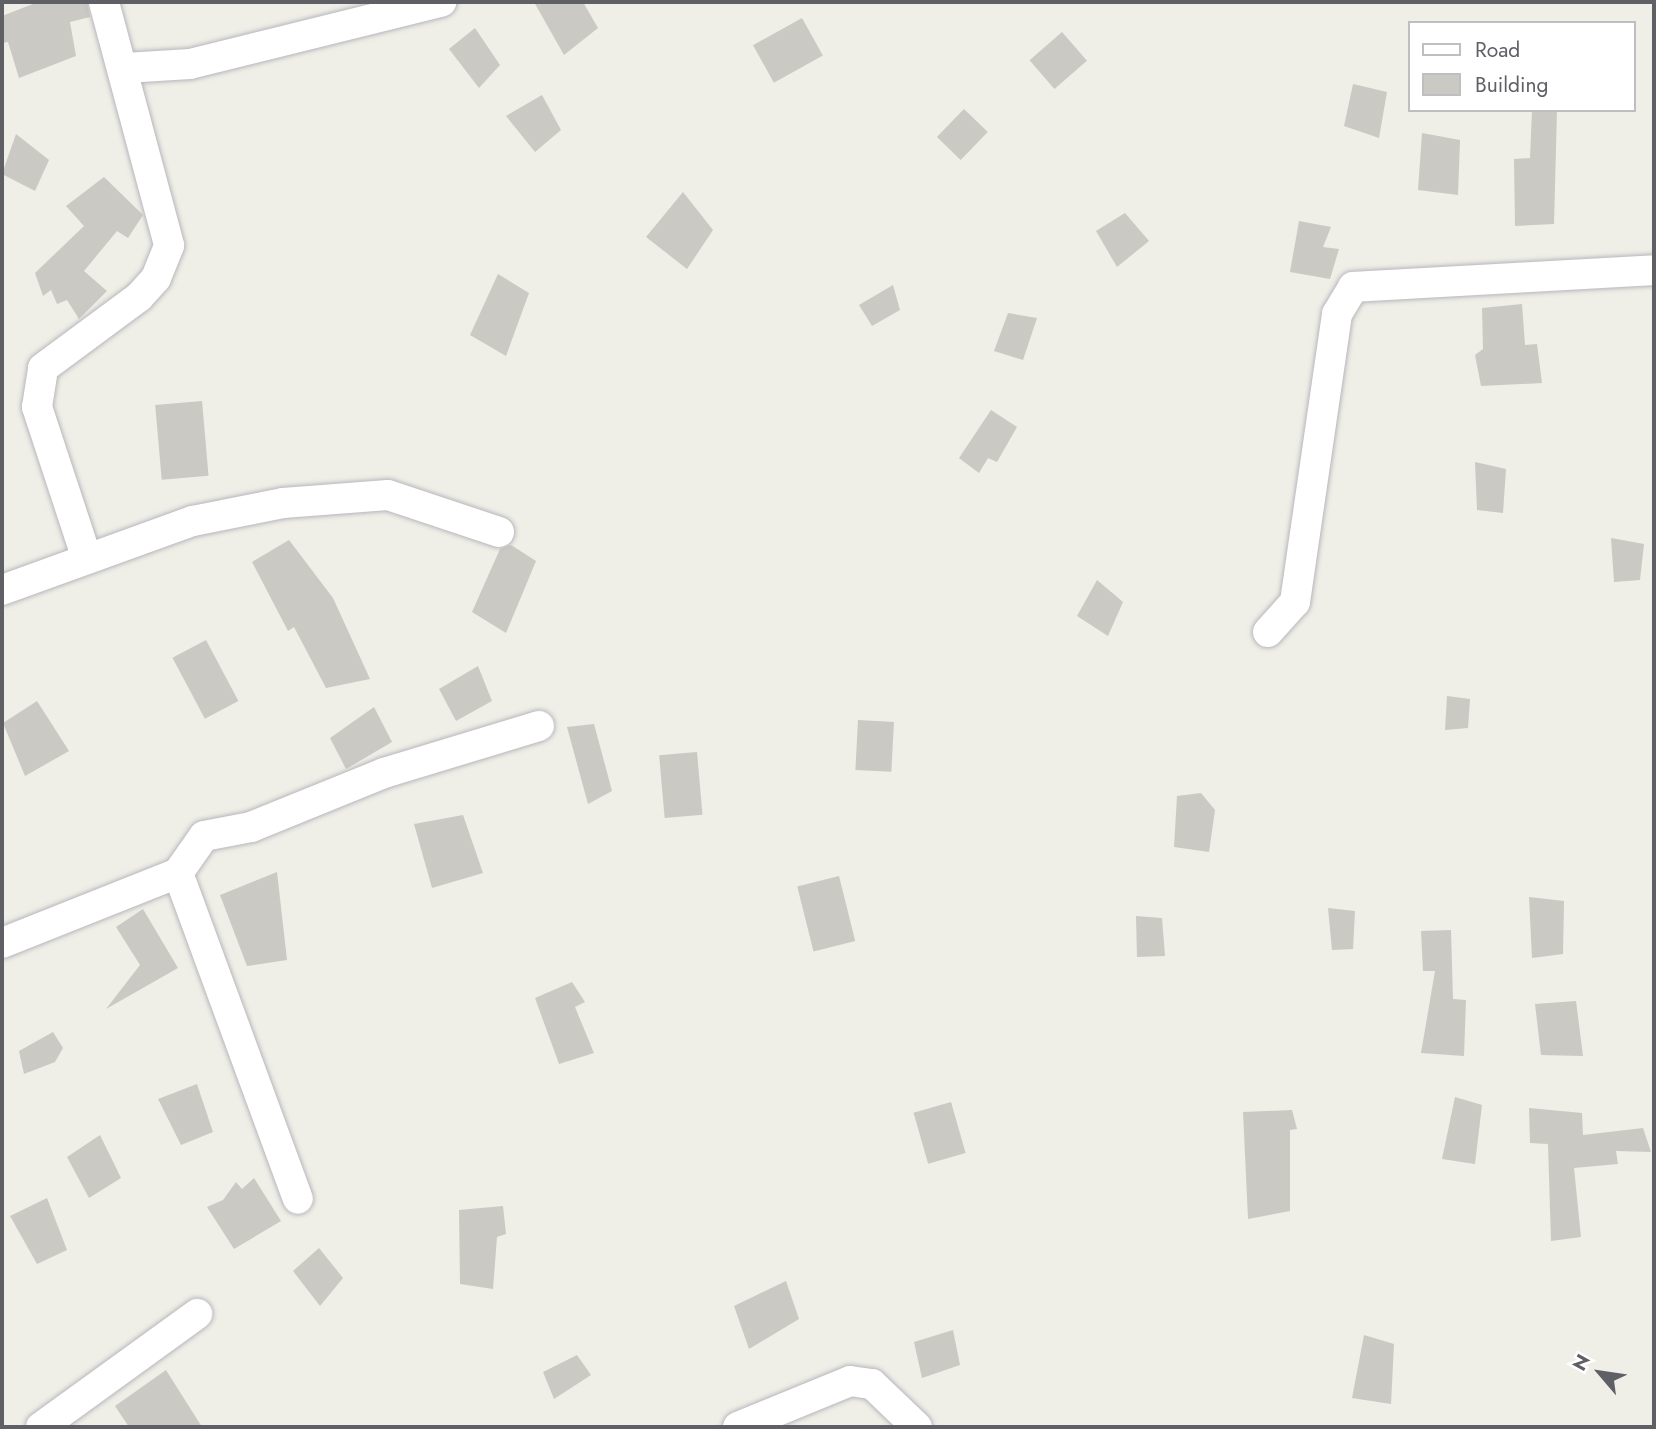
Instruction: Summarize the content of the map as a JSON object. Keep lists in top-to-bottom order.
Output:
{
  "legend": ["Road", "Building"],
  "north": "top left"
}
